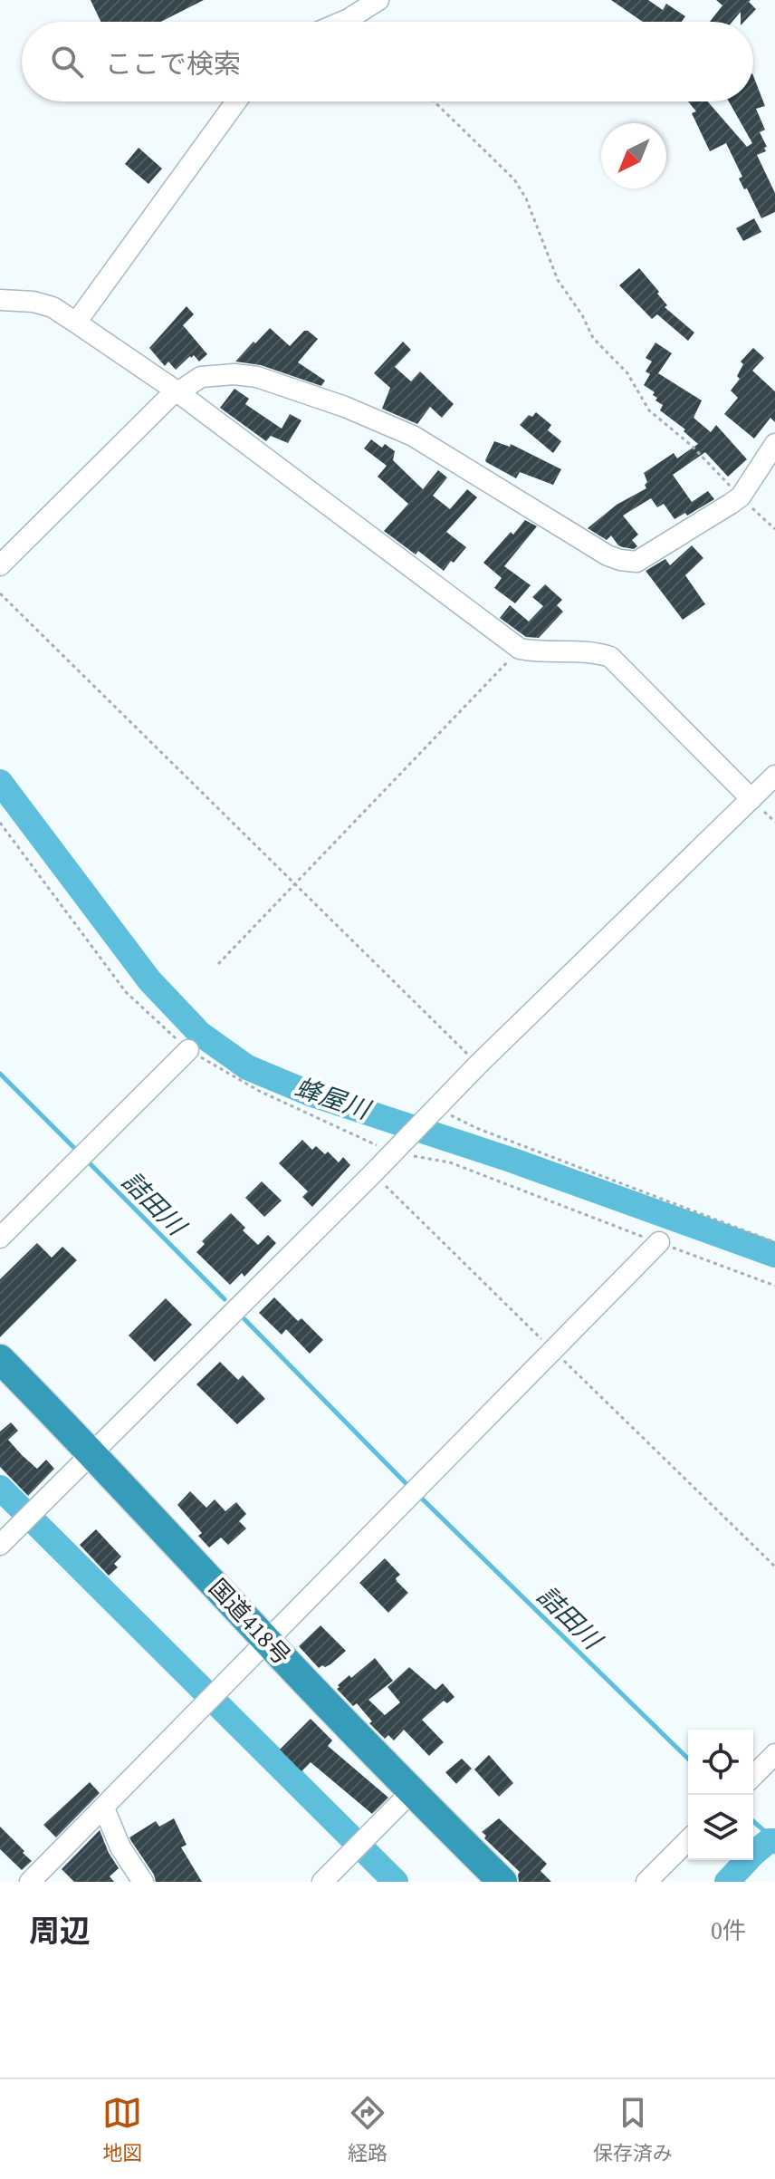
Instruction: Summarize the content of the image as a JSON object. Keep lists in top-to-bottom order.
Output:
{
  "streets": {
    "highway": ["国道418号"]
  },
  "water": ["蜂屋川", "詰田川"],
  "north": "bottom left",
  "page": {
    "search": "ここで検索",
    "heading": ["周辺", "0件"],
    "nav": ["地図", "経路", "保存済み"]
  }
}
